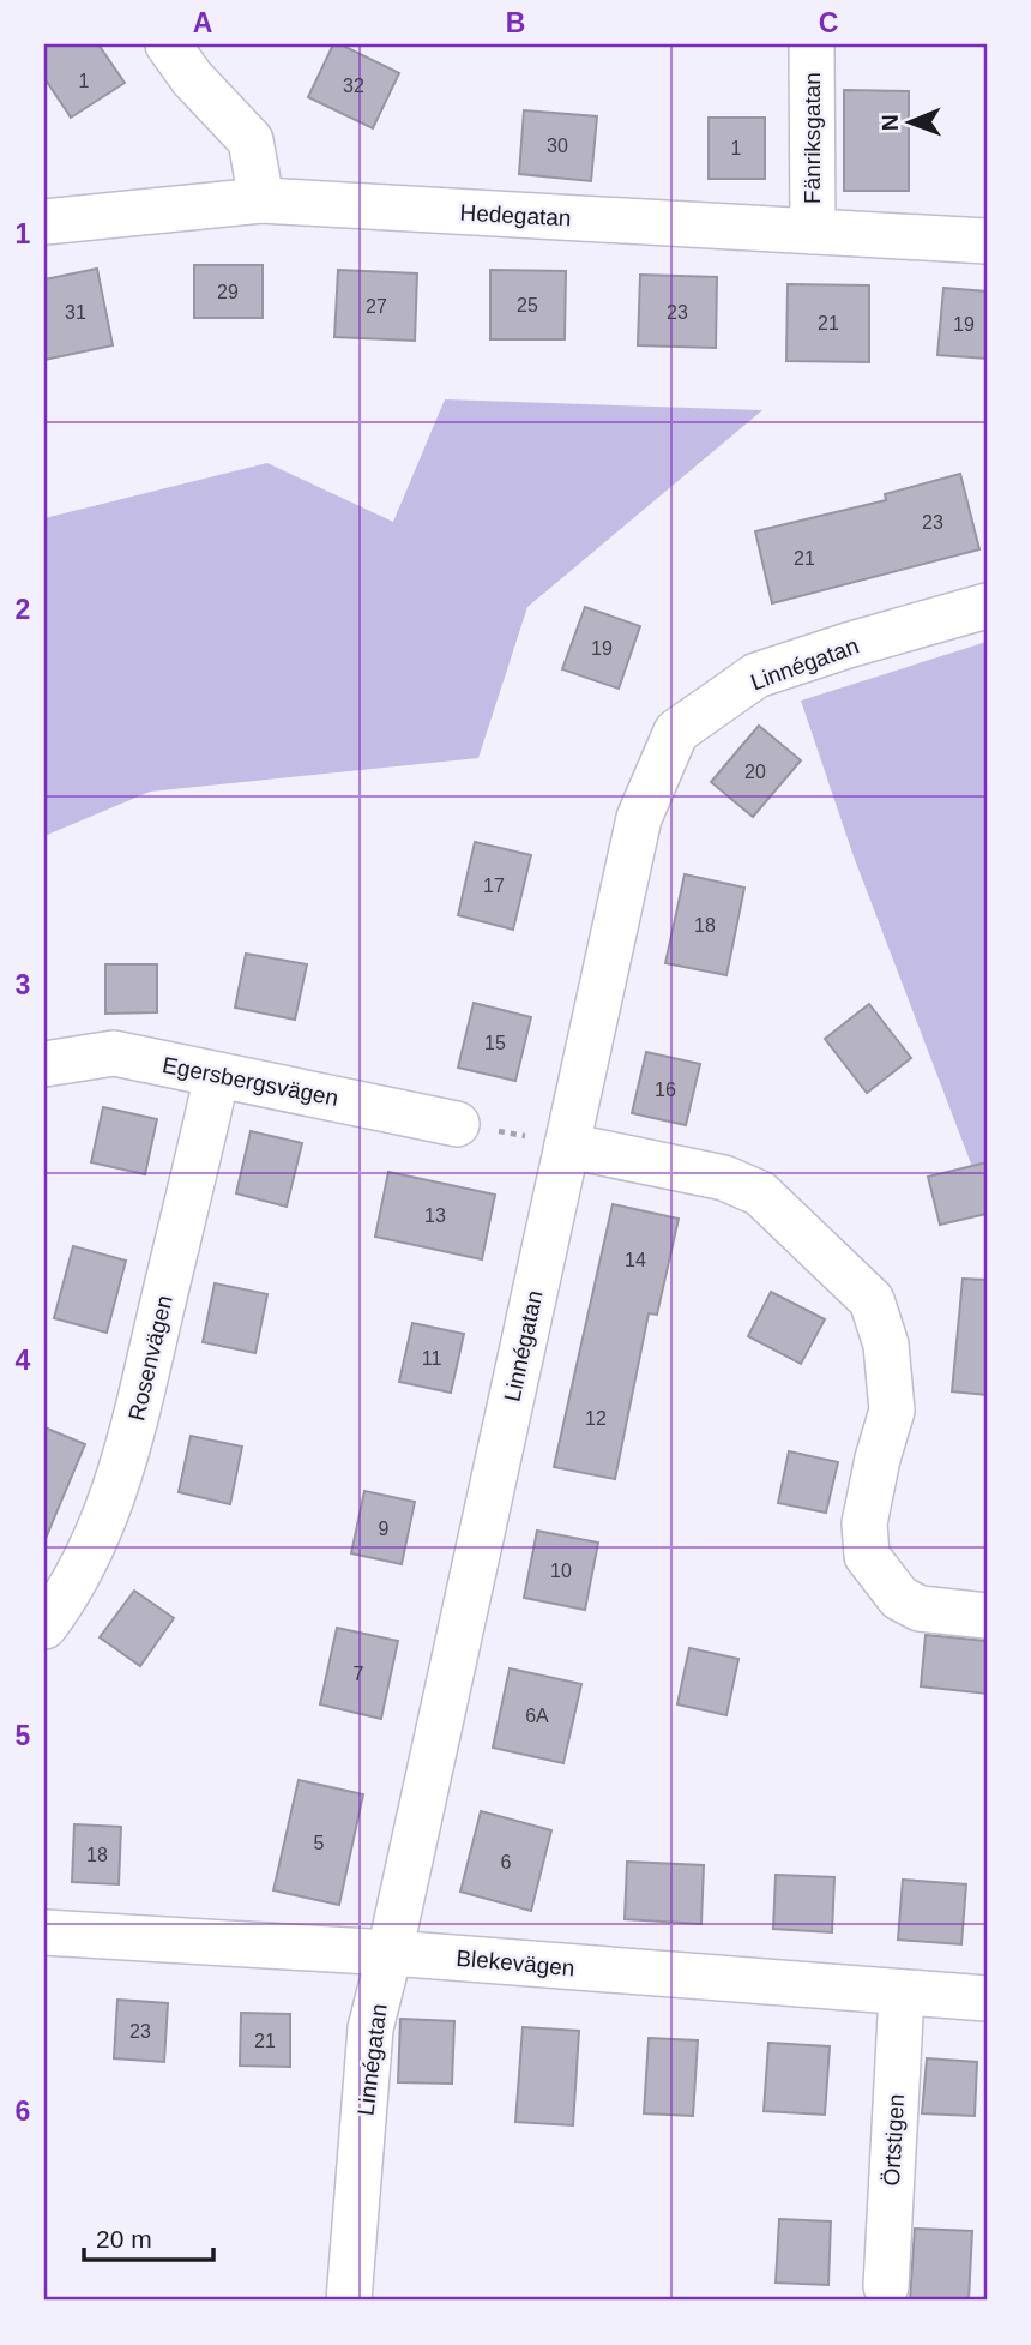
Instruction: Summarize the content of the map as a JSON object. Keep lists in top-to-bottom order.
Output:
{
  "streets": {
    "street": [
      "Fänriksgatan",
      "Hedegatan",
      "Linnégatan",
      "Egersbergsvägen",
      "Rosenvägen",
      "Blekevägen",
      "Örtstigen"
    ]
  },
  "crossings": [
    ["Fänriksgatan", "Hedegatan"],
    ["Linnégatan", "Blekevägen"],
    ["Egersbergsvägen", "Rosenvägen"],
    ["Blekevägen", "Örtstigen"]
  ],
  "house_numbers": [
    "1",
    "32",
    "30",
    "1",
    "29",
    "25",
    "27",
    "31",
    "23",
    "21",
    "19",
    "23",
    "21",
    "19",
    "20",
    "17",
    "18",
    "15",
    "16",
    "13",
    "14",
    "11",
    "12",
    "9",
    "10",
    "7",
    "6A",
    "5",
    "18",
    "6",
    "23",
    "21"
  ],
  "scale_bar": "20 m",
  "north": "left",
  "grid": {
    "columns": ["A", "B", "C"],
    "rows": [
      "1",
      "2",
      "3",
      "4",
      "5",
      "6"
    ]
  }
}
